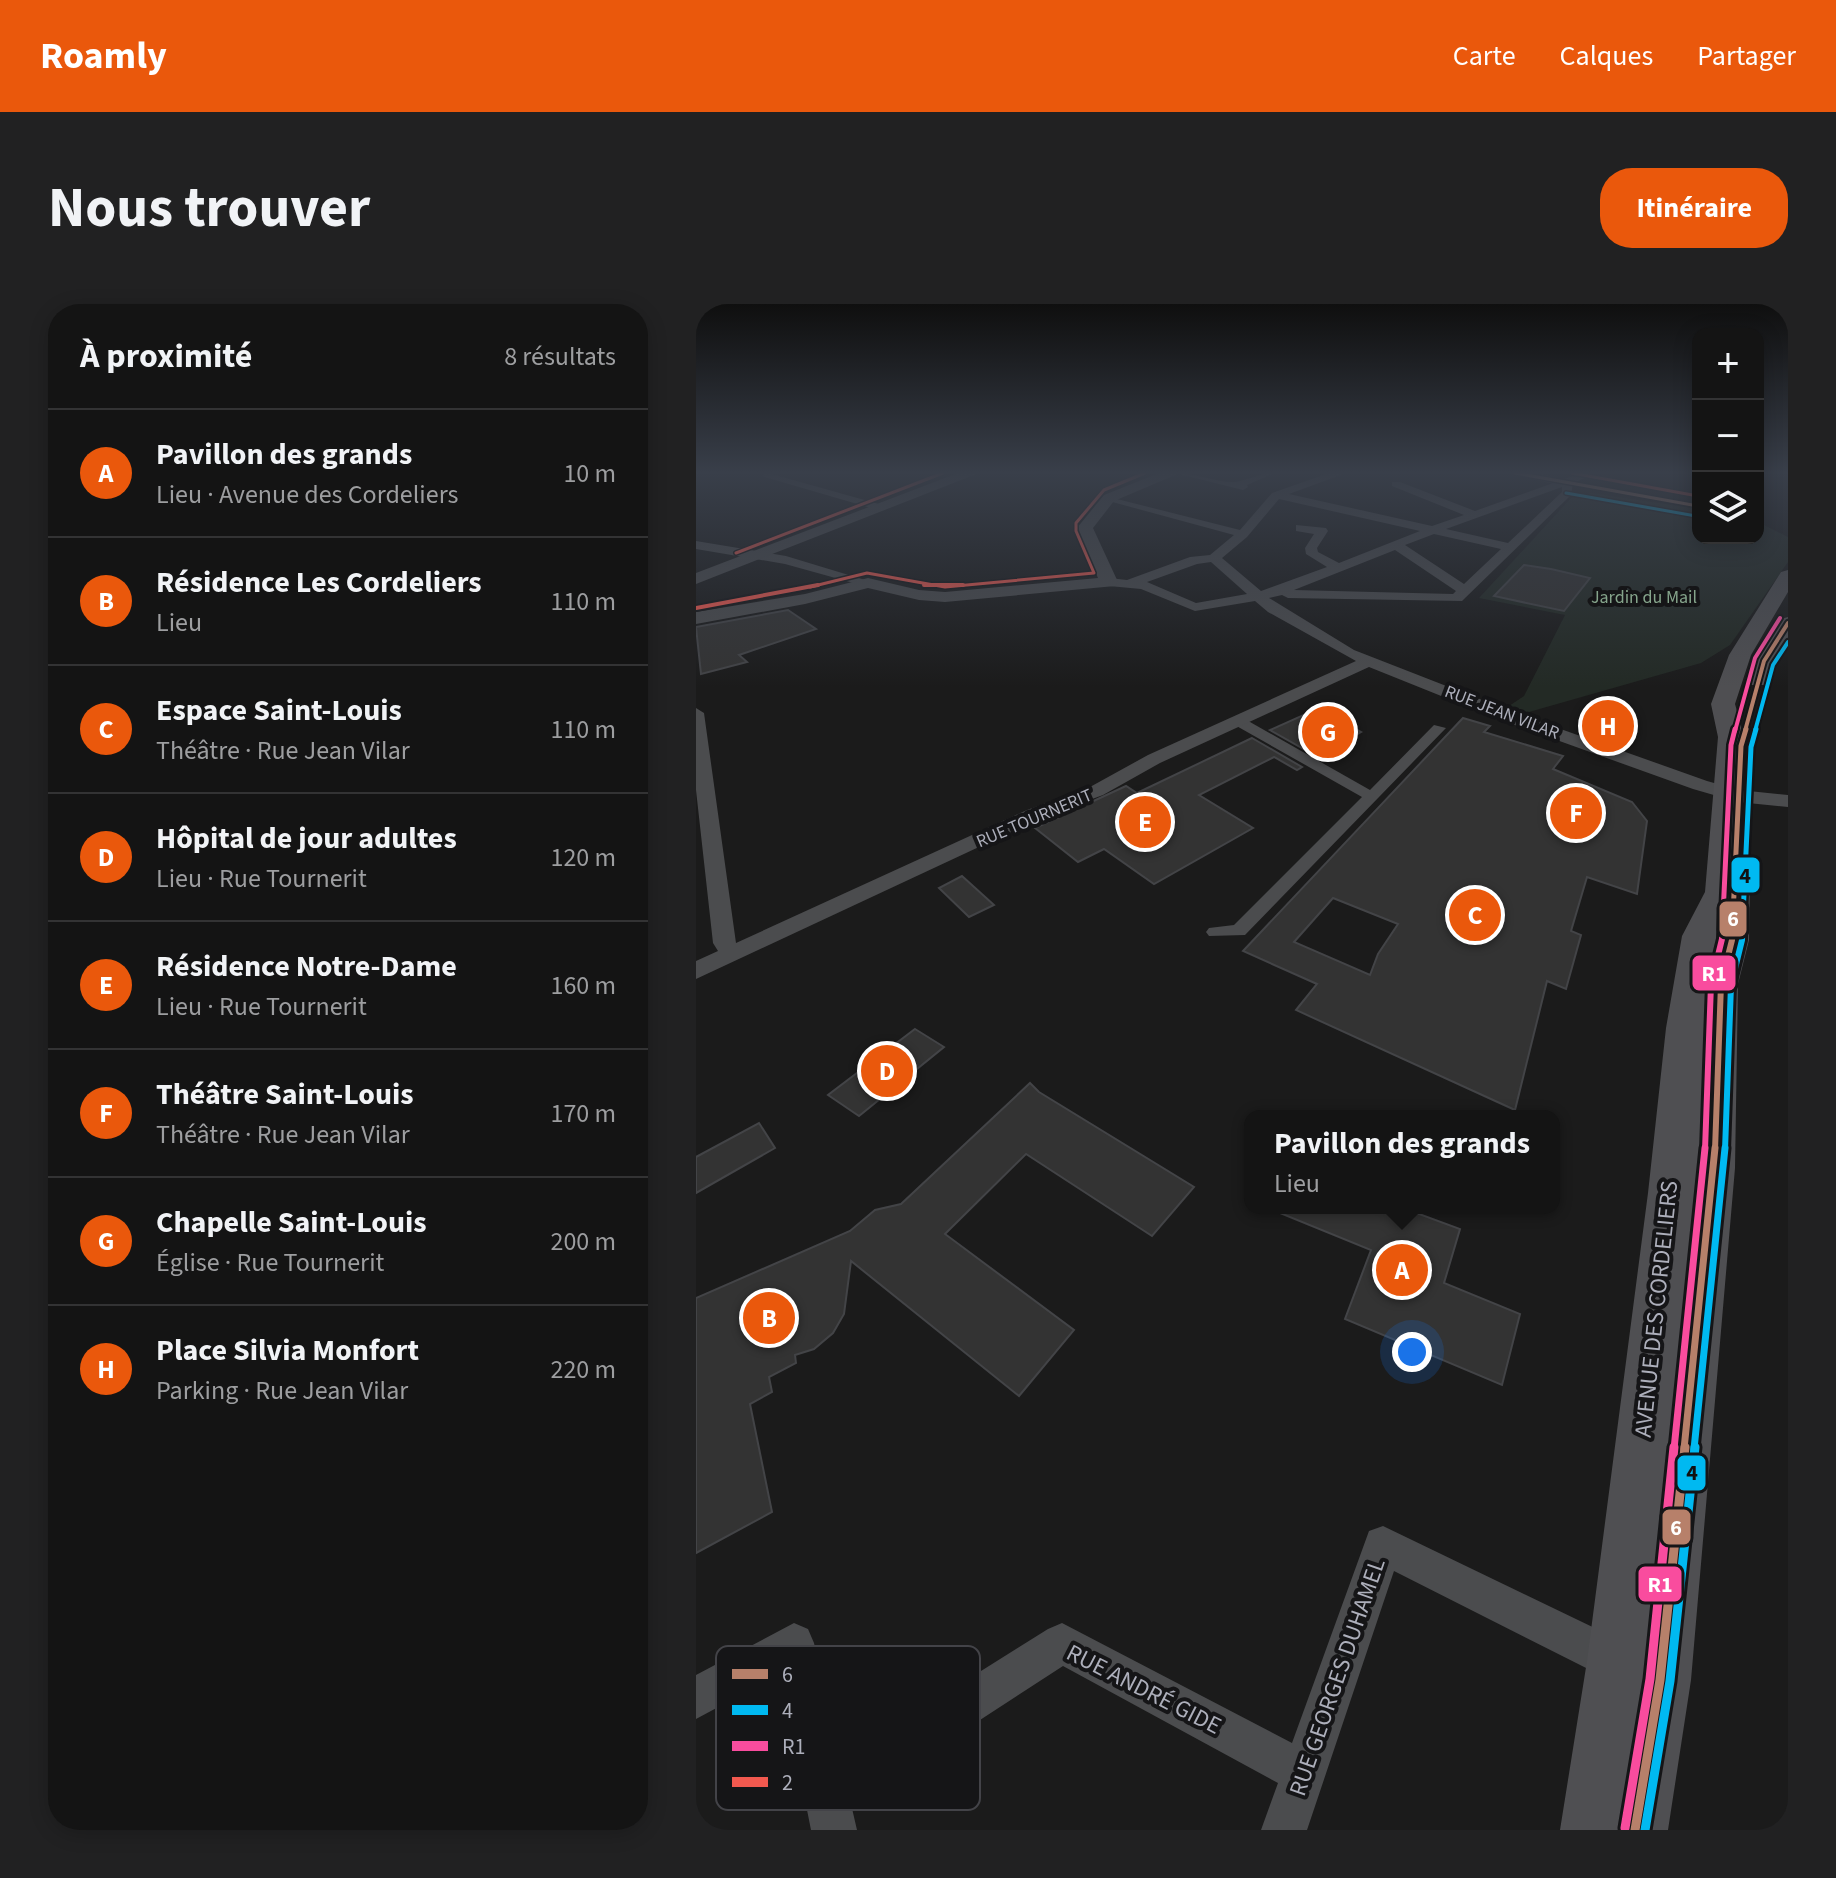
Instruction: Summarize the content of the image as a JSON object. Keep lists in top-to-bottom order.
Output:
{
  "streets": {
    "main road": ["AVENUE DES CORDELIERS"],
    "street": [
      "RUE JEAN VILAR",
      "RUE TOURNERIT",
      "RUE GEORGES DUHAMEL",
      "RUE ANDRÉ GIDE"
    ]
  },
  "crossings": [
    ["RUE JEAN VILAR", "RUE TOURNERIT"],
    ["RUE JEAN VILAR", "AVENUE DES CORDELIERS"],
    ["AVENUE DES CORDELIERS", "RUE GEORGES DUHAMEL"],
    ["RUE GEORGES DUHAMEL", "RUE ANDRÉ GIDE"]
  ],
  "parks": ["Jardin du Mail"],
  "lines": [
    "transit line 2",
    "transit line R1",
    "transit line 6",
    "transit line 4"
  ],
  "legend": [
    "6",
    "4",
    "R1",
    "2"
  ],
  "page": {
    "header": "Roamly",
    "nav": ["Carte", "Calques", "Partager"],
    "buttons": "Itinéraire",
    "title": "Nous trouver",
    "heading": ["À proximité", "8 résultats"],
    "map_buttons": ["+", "−"],
    "list": [
      {
        "mark": "A",
        "name": "Pavillon des grands",
        "note": "Lieu · Avenue des Cordeliers",
        "value": "10 m"
      },
      {
        "mark": "B",
        "name": "Résidence Les Cordeliers",
        "note": "Lieu",
        "value": "110 m"
      },
      {
        "mark": "C",
        "name": "Espace Saint-Louis",
        "note": "Théâtre · Rue Jean Vilar",
        "value": "110 m"
      },
      {
        "mark": "D",
        "name": "Hôpital de jour adultes",
        "note": "Lieu · Rue Tournerit",
        "value": "120 m"
      },
      {
        "mark": "E",
        "name": "Résidence Notre-Dame",
        "note": "Lieu · Rue Tournerit",
        "value": "160 m"
      },
      {
        "mark": "F",
        "name": "Théâtre Saint-Louis",
        "note": "Théâtre · Rue Jean Vilar",
        "value": "170 m"
      },
      {
        "mark": "G",
        "name": "Chapelle Saint-Louis",
        "note": "Église · Rue Tournerit",
        "value": "200 m"
      },
      {
        "mark": "H",
        "name": "Place Silvia Monfort",
        "note": "Parking · Rue Jean Vilar",
        "value": "220 m"
      }
    ],
    "pins": [
      "H",
      "G",
      "F",
      "E",
      "C",
      "D",
      "A",
      "B"
    ],
    "popup": ["Pavillon des grands", "Lieu"]
  }
}
